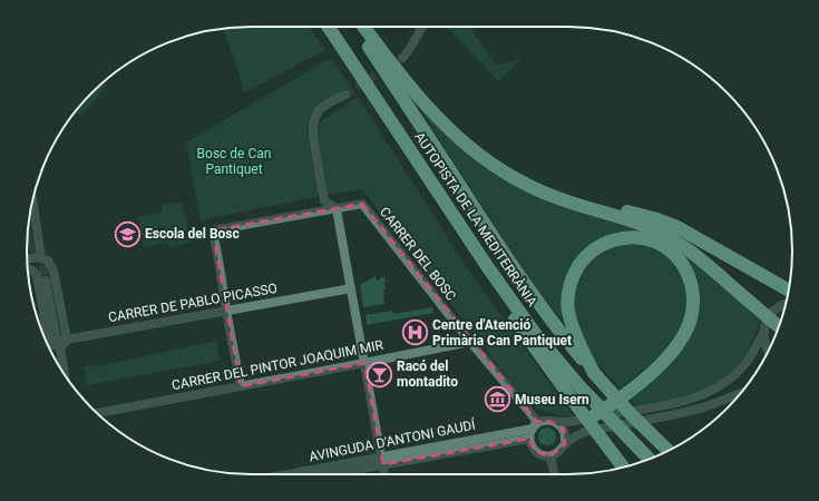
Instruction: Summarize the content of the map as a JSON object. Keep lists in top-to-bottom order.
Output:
{
  "streets": {
    "highway": ["AUTOPISTA DE LA MEDITERRÀNIA"],
    "street": [
      "CARRER DEL BOSC",
      "CARRER DE PABLO PICASSO",
      "CARRER DEL PINTOR JOAQUIM MIR",
      "AVINGUDA D'ANTONI GAUDÍ"
    ]
  },
  "crossings": [
    ["CARRER DEL BOSC", "CARRER DEL PINTOR JOAQUIM MIR"],
    ["CARRER DEL BOSC", "AVINGUDA D'ANTONI GAUDÍ"]
  ],
  "parks": ["Bosc de Can Pantiquet"],
  "places": {
    "school or university": ["Escola del Bosc"],
    "hospital": ["Centre d'Atenció Primària Can Pantiquet"],
    "bar": ["Racó del montadito"],
    "museum": ["Museu Isern"]
  }
}
